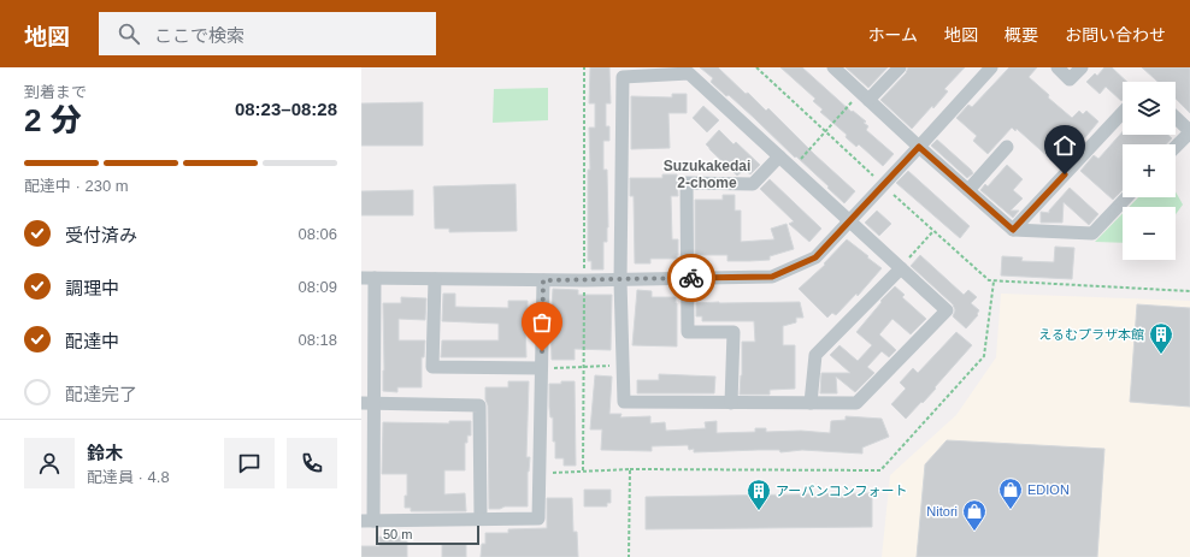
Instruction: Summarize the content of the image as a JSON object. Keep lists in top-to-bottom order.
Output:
{
  "districts": ["Suzukakedai 2-chome"],
  "places": {
    "building": ["えるむプラザ本館", "アーバンコンフォート"],
    "shop": ["EDION", "Nitori"]
  },
  "scale_bar": "50 m",
  "page": {
    "header": "地図",
    "search": "ここで検索",
    "nav": [
      "ホーム",
      "地図",
      "概要",
      "お問い合わせ"
    ],
    "heading": ["2 分", "到着まで", "08:23–08:28"],
    "panel": ["鈴木", "配達員 · 4.8"],
    "map_buttons": ["+", "−"],
    "bar": "配達中 · 230 m",
    "list": [
      ["受付済み", "08:06"],
      ["調理中", "08:09"],
      ["配達中", "08:18"],
      "配達完了"
    ],
    "scale": "50 m"
  }
}
